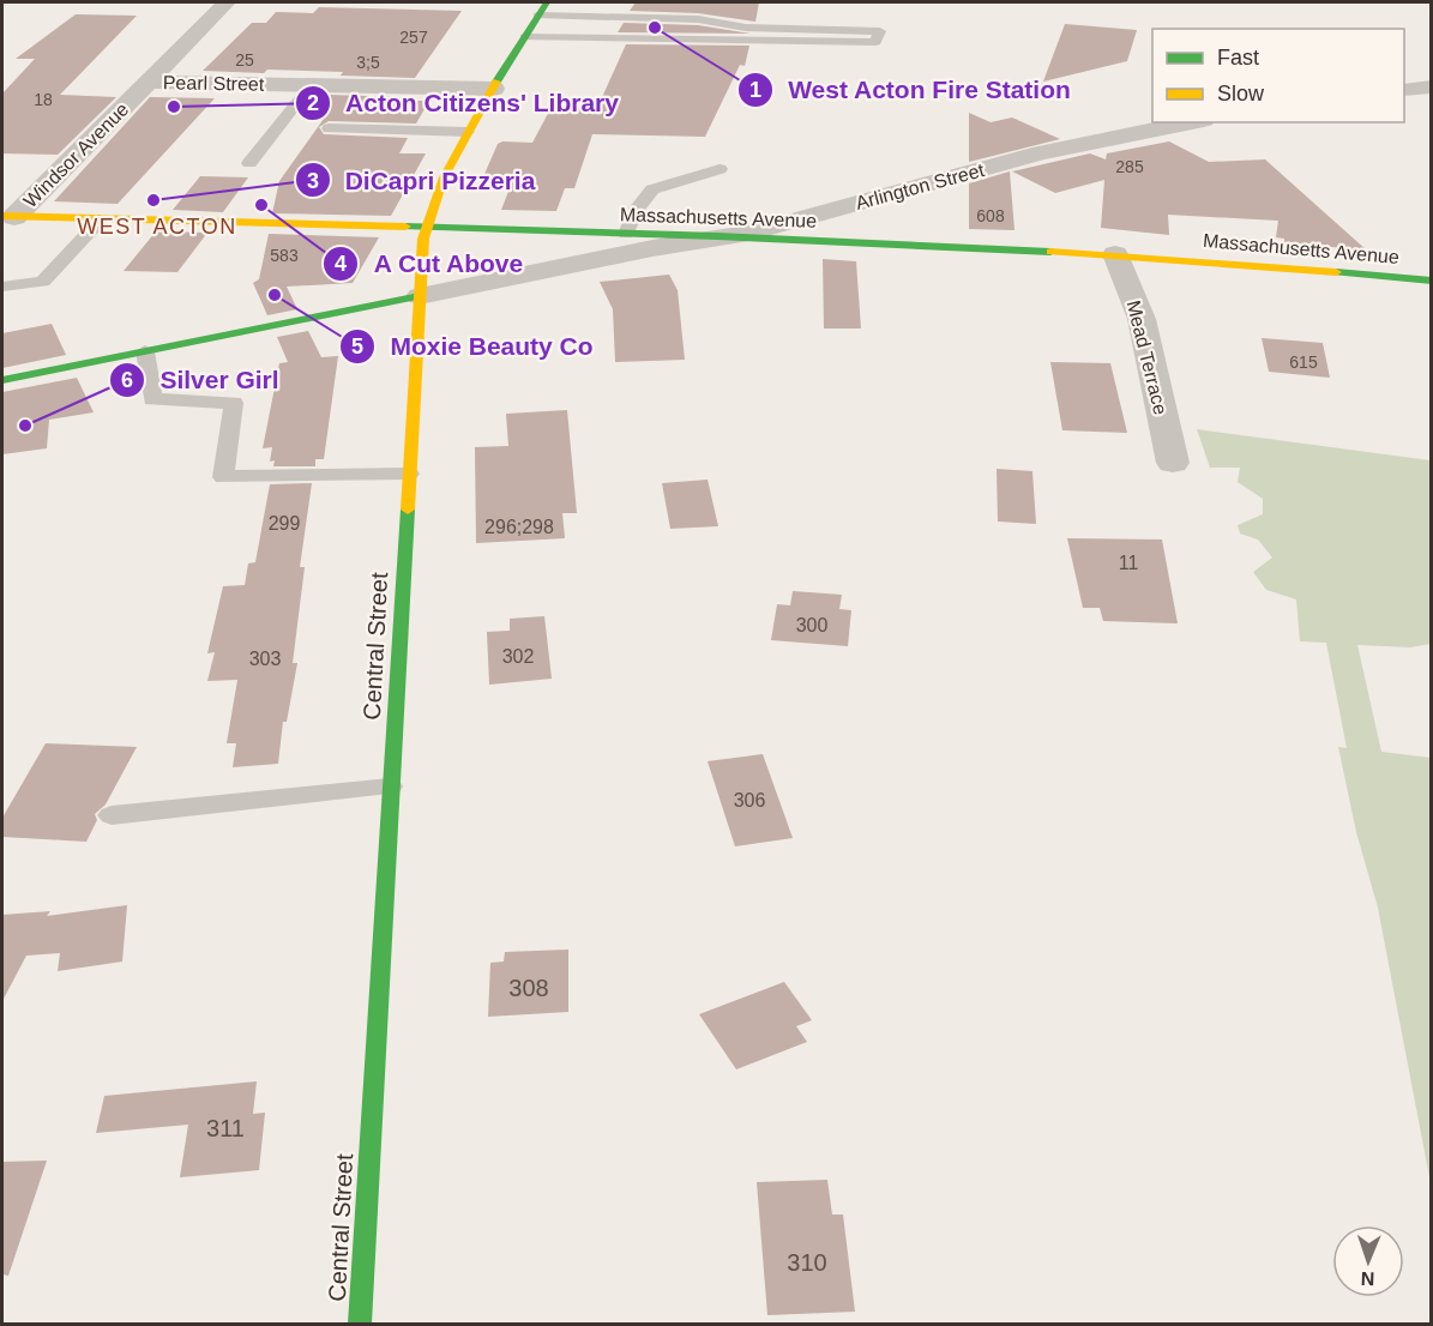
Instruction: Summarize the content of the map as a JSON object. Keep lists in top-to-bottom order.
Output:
{
  "streets": {
    "street": [
      "Pearl Street",
      "Windsor Avenue",
      "Arlington Street",
      "Massachusetts Avenue",
      "Mead Terrace",
      "Central Street"
    ]
  },
  "crossings": [
    ["Pearl Street", "Windsor Avenue"],
    ["Pearl Street", "Central Street"],
    ["Windsor Avenue", "Massachusetts Avenue"],
    ["Arlington Street", "Massachusetts Avenue"],
    ["Arlington Street", "Central Street"],
    ["Massachusetts Avenue", "Mead Terrace"],
    ["Massachusetts Avenue", "Central Street"]
  ],
  "districts": ["WEST ACTON"],
  "places": [
    "West Acton Fire Station",
    "Acton Citizens' Library",
    "DiCapri Pizzeria",
    "A Cut Above",
    "Moxie Beauty Co",
    "Silver Girl"
  ],
  "house_numbers": [
    "257",
    "25",
    "3;5",
    "18",
    "285",
    "608",
    "583",
    "615",
    "299",
    "296;298",
    "11",
    "300",
    "302",
    "303",
    "306",
    "308",
    "311",
    "310"
  ],
  "legend": ["Fast", "Slow"],
  "north": "bottom"
}
